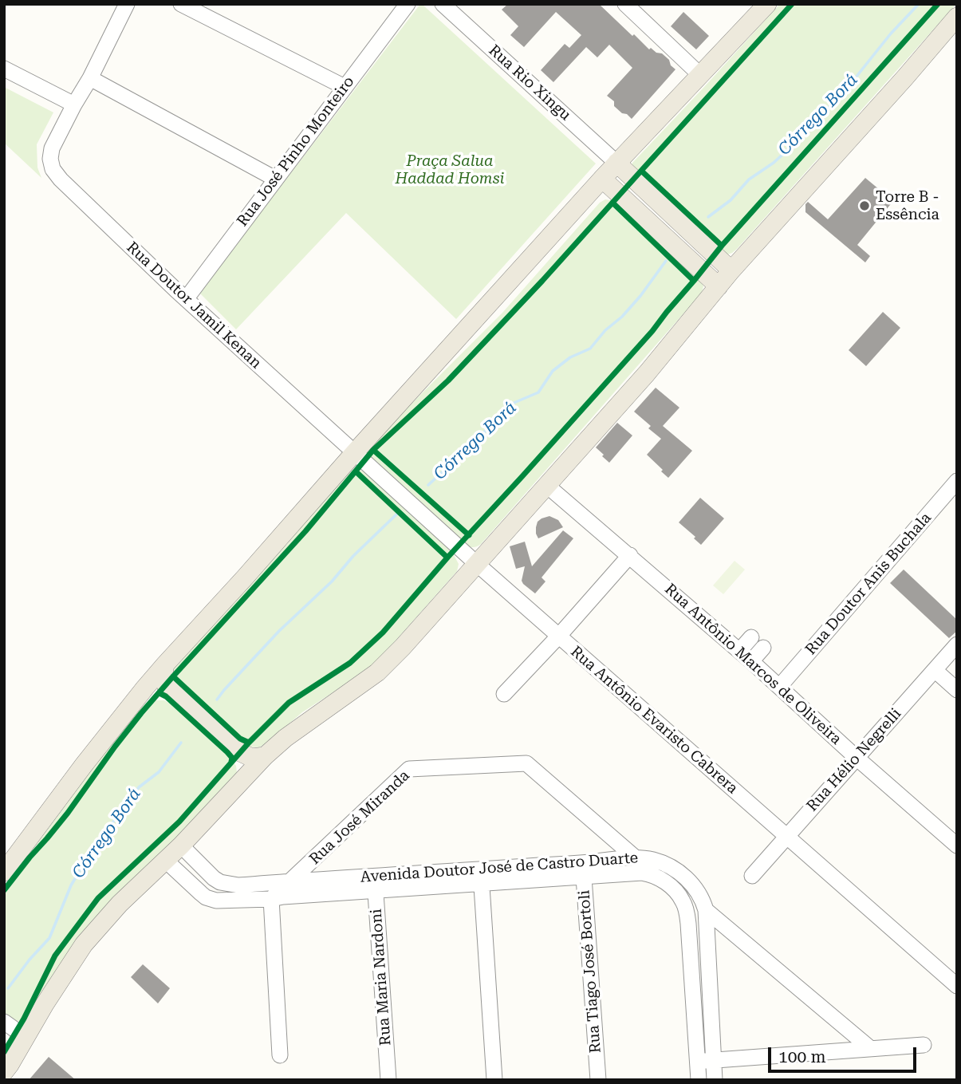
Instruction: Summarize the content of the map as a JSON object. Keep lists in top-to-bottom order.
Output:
{
  "streets": {
    "street": [
      "Rua Rio Xingu",
      "Rua José Pinho Monteiro",
      "Rua Doutor Jamil Kenan",
      "Rua Doutor Anis Buchala",
      "Rua Antônio Marcos de Oliveira",
      "Rua Antônio Evaristo Cabrera",
      "Rua Hélio Negrelli",
      "Rua José Miranda",
      "Avenida Doutor José de Castro Duarte",
      "Rua Tiago José Bortoli",
      "Rua Maria Nardoni"
    ]
  },
  "crossings": [
    ["Rua José Pinho Monteiro", "Rua Doutor Jamil Kenan"],
    ["Rua Doutor Jamil Kenan", "Rua Antônio Evaristo Cabrera"],
    ["Rua Doutor Anis Buchala", "Rua Antônio Marcos de Oliveira"],
    ["Rua Antônio Marcos de Oliveira", "Rua Hélio Negrelli"],
    ["Rua Antônio Evaristo Cabrera", "Rua Hélio Negrelli"],
    ["Rua José Miranda", "Avenida Doutor José de Castro Duarte"],
    ["Avenida Doutor José de Castro Duarte", "Rua Tiago José Bortoli"],
    ["Avenida Doutor José de Castro Duarte", "Rua Maria Nardoni"]
  ],
  "water": ["Córrego Borá"],
  "parks": ["Praça Salua Haddad Homsi"],
  "places": ["Torre B - Essência"],
  "scale_bar": "100 m"
}
